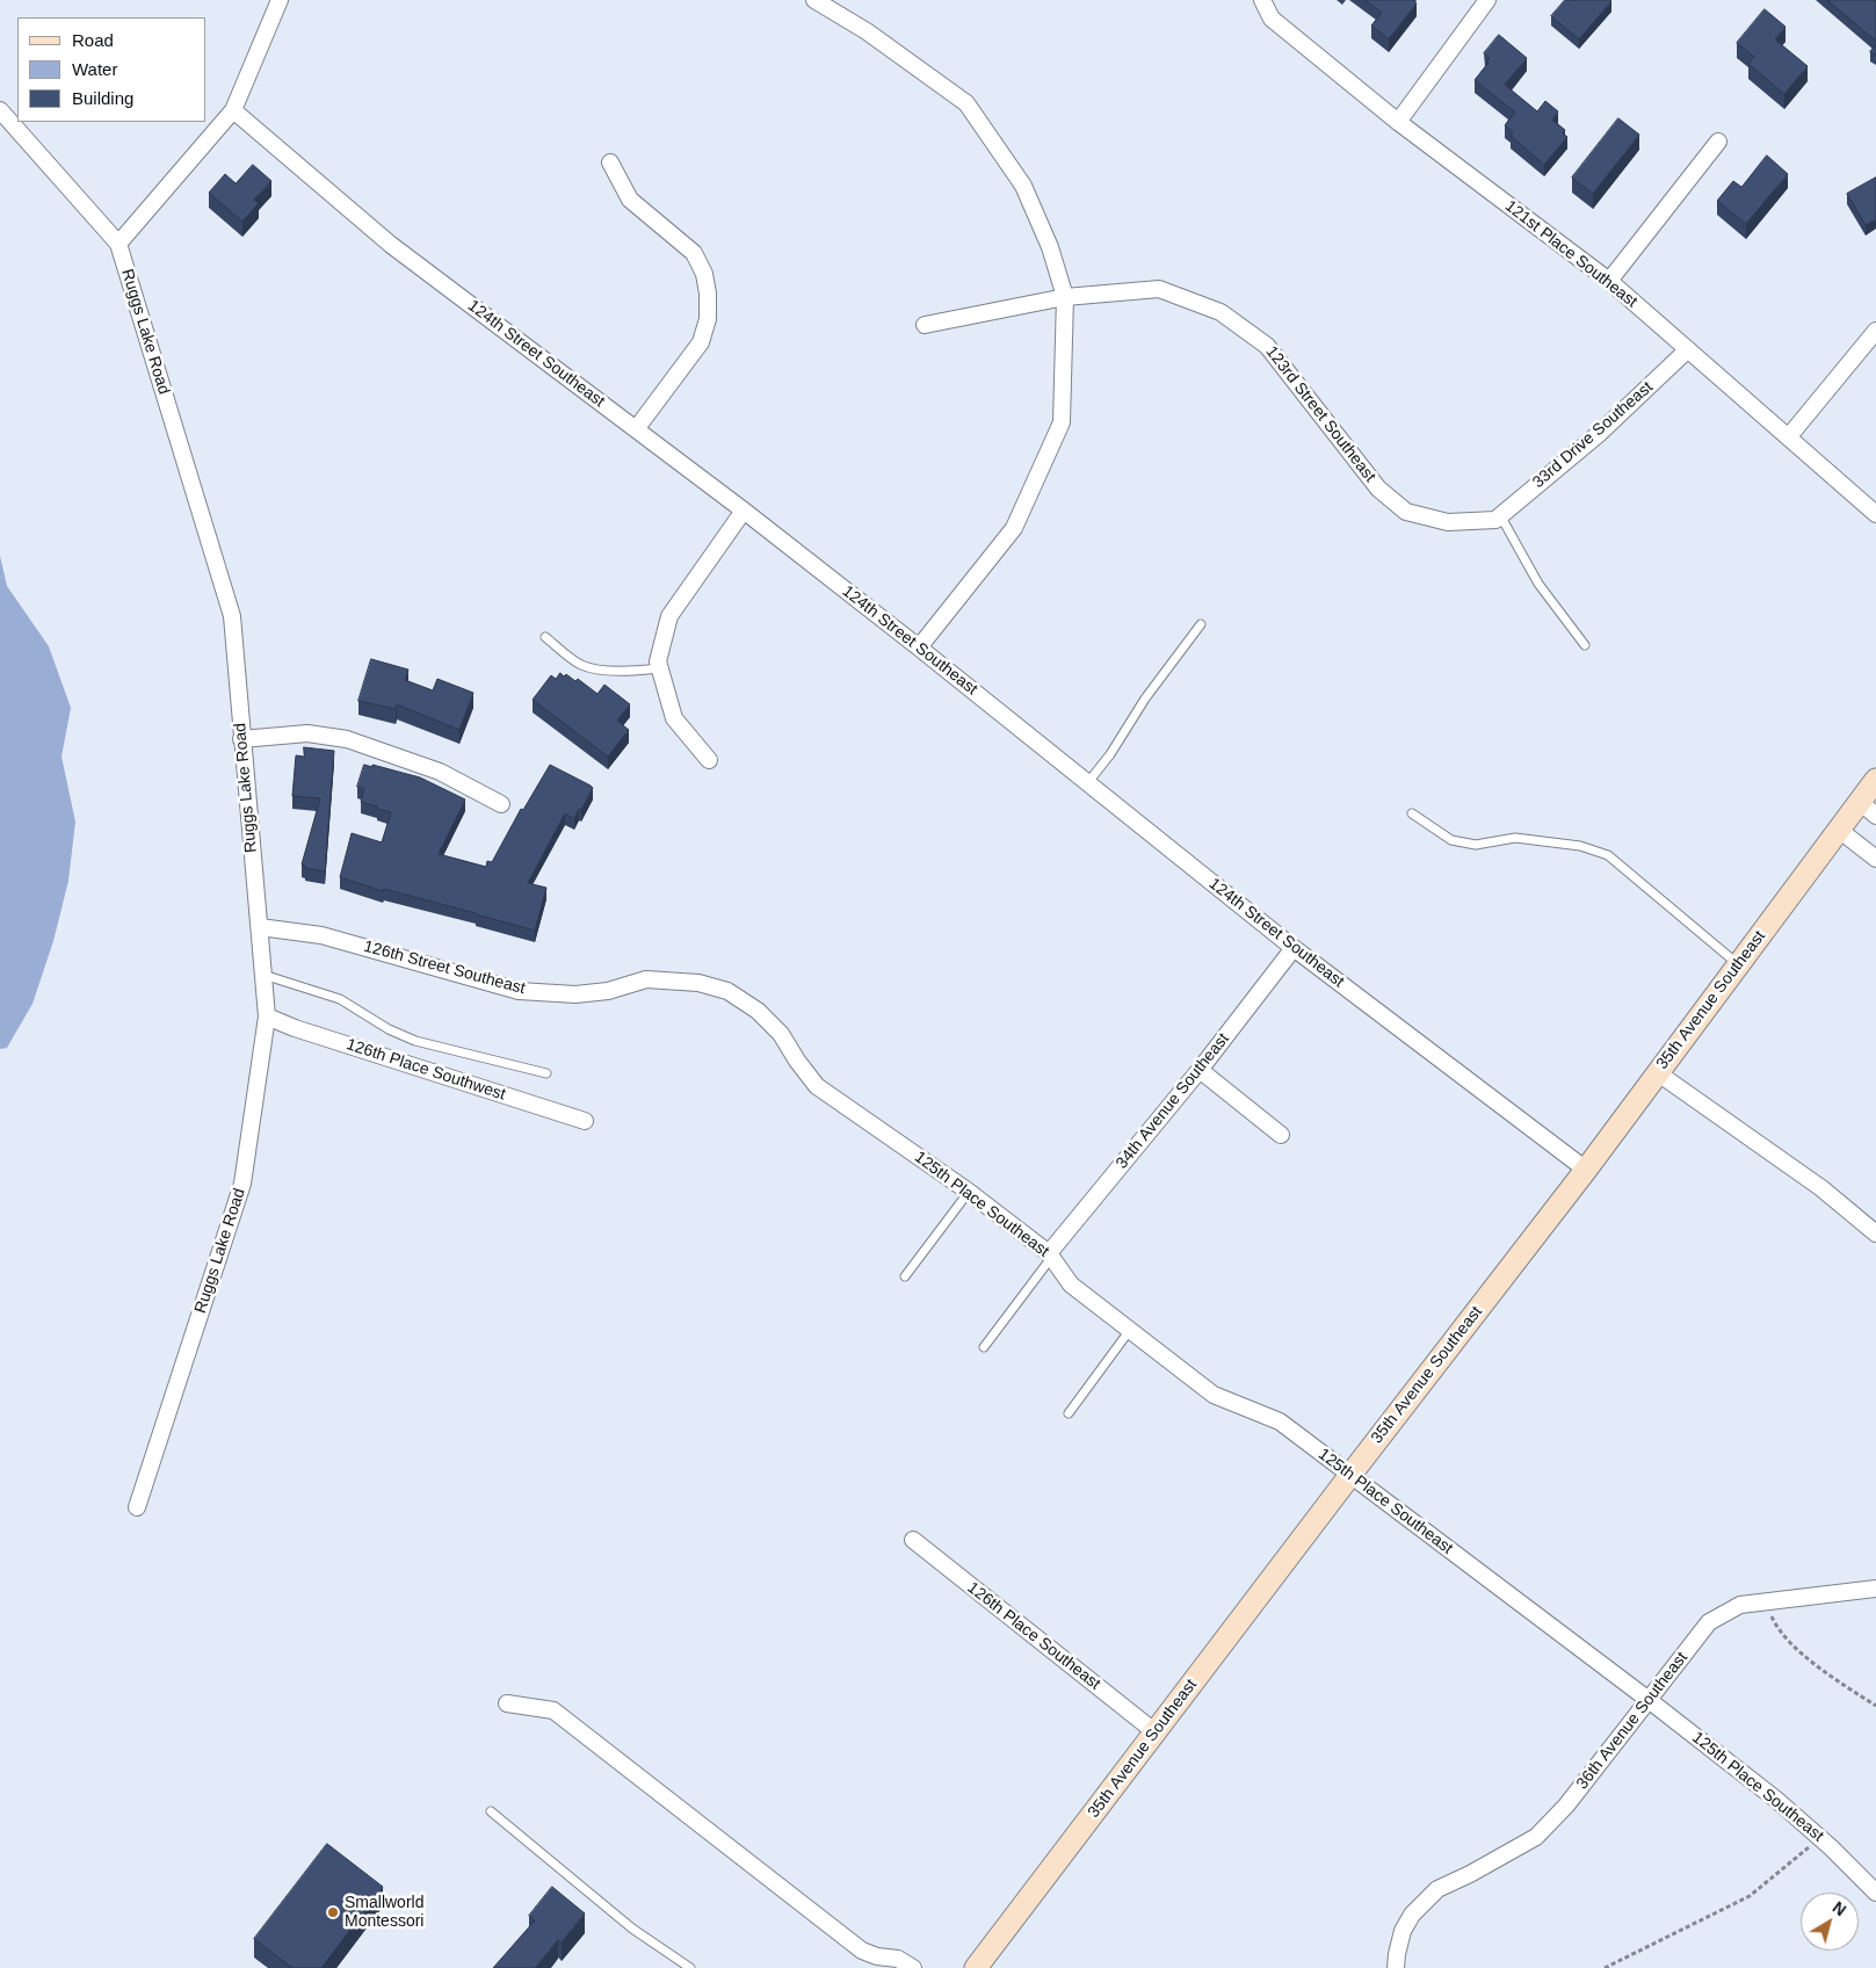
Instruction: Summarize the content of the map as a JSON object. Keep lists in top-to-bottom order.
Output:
{
  "streets": {
    "street": [
      "121st Place Southeast",
      "Ruggs Lake Road",
      "124th Street Southeast",
      "123rd Street Southeast",
      "33rd Drive Southeast",
      "126th Street Southeast",
      "35th Avenue Southeast",
      "126th Place Southwest",
      "34th Avenue Southeast",
      "125th Place Southeast",
      "126th Place Southeast",
      "36th Avenue Southeast"
    ]
  },
  "crossings": [
    ["121st Place Southeast", "33rd Drive Southeast"],
    ["Ruggs Lake Road", "126th Street Southeast"],
    ["Ruggs Lake Road", "126th Place Southwest"],
    ["124th Street Southeast", "35th Avenue Southeast"],
    ["124th Street Southeast", "34th Avenue Southeast"],
    ["123rd Street Southeast", "33rd Drive Southeast"],
    ["126th Street Southeast", "125th Place Southeast"],
    ["35th Avenue Southeast", "125th Place Southeast"],
    ["35th Avenue Southeast", "126th Place Southeast"],
    ["34th Avenue Southeast", "125th Place Southeast"],
    ["125th Place Southeast", "36th Avenue Southeast"]
  ],
  "places": ["Smallworld Montessori"],
  "legend": ["Road", "Water", "Building"],
  "north": "top right"
}
